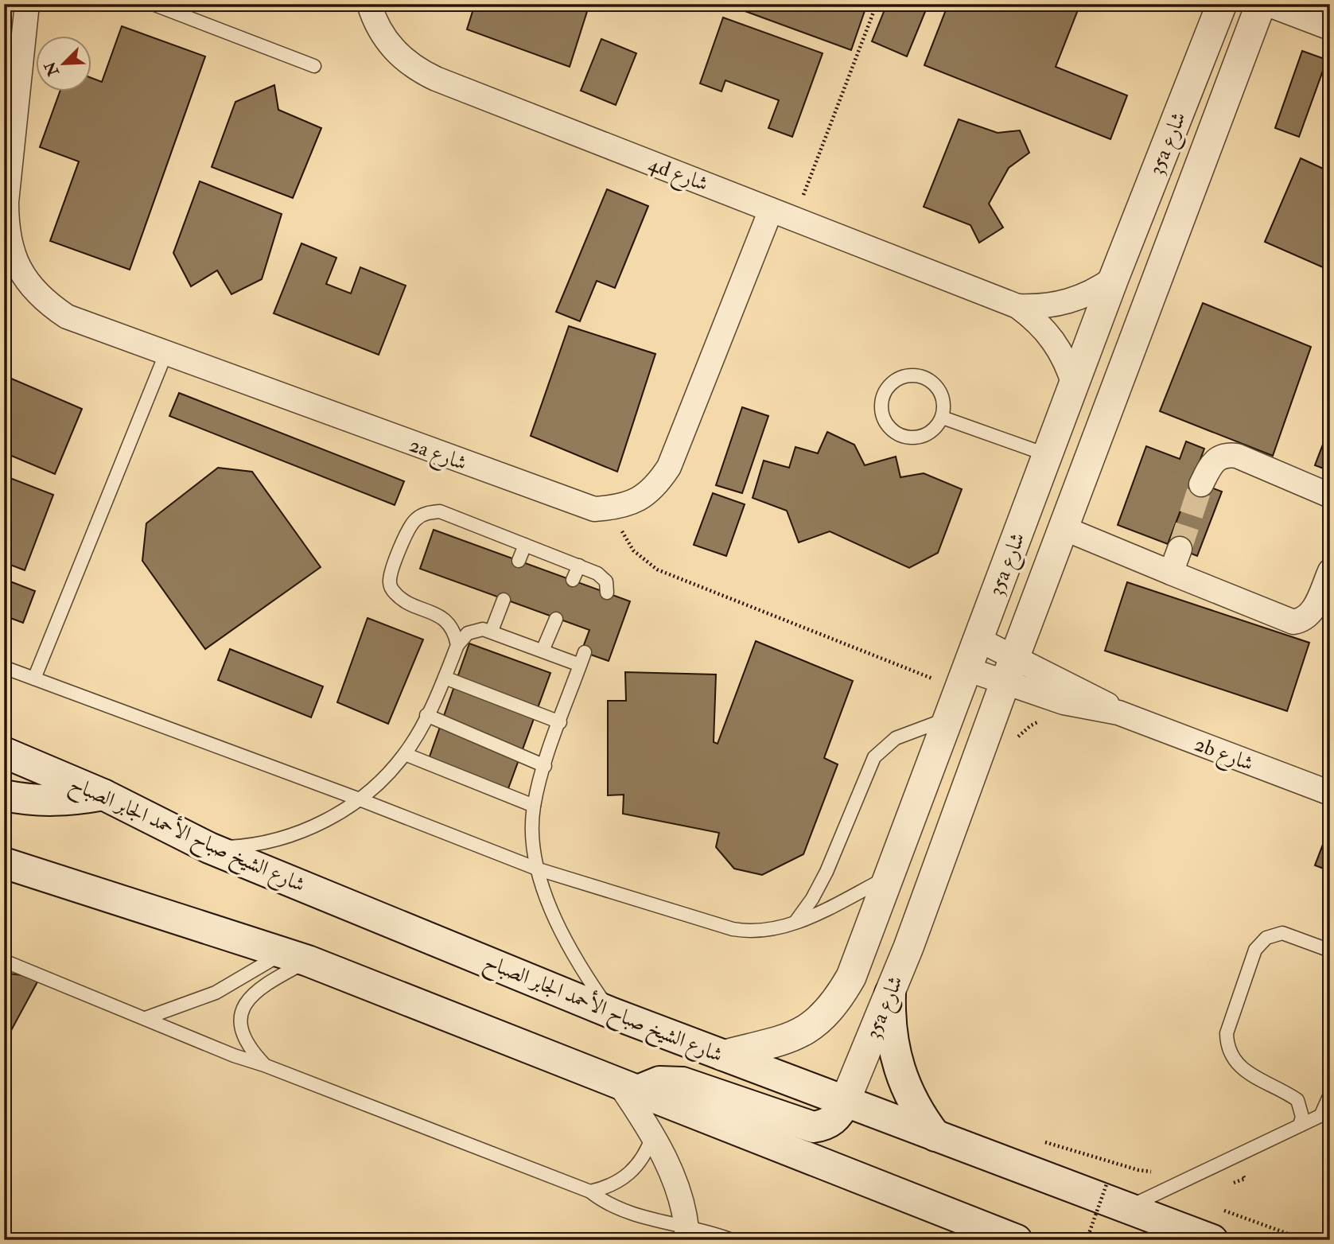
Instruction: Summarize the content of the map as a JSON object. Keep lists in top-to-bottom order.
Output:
{
  "streets": {
    "main road": ["شارع الشيخ صباح الأحمد الجابر الصباح"],
    "street": [
      "35a شارع",
      "4d شارع",
      "2a شارع",
      "2b شارع"
    ]
  },
  "crossings": [
    ["35a شارع", "4d شارع"],
    ["35a شارع", "2b شارع"],
    ["35a شارع", "شارع الشيخ صباح الأحمد الجابر الصباح"],
    ["4d شارع", "2a شارع"]
  ],
  "north": "bottom left"
}
